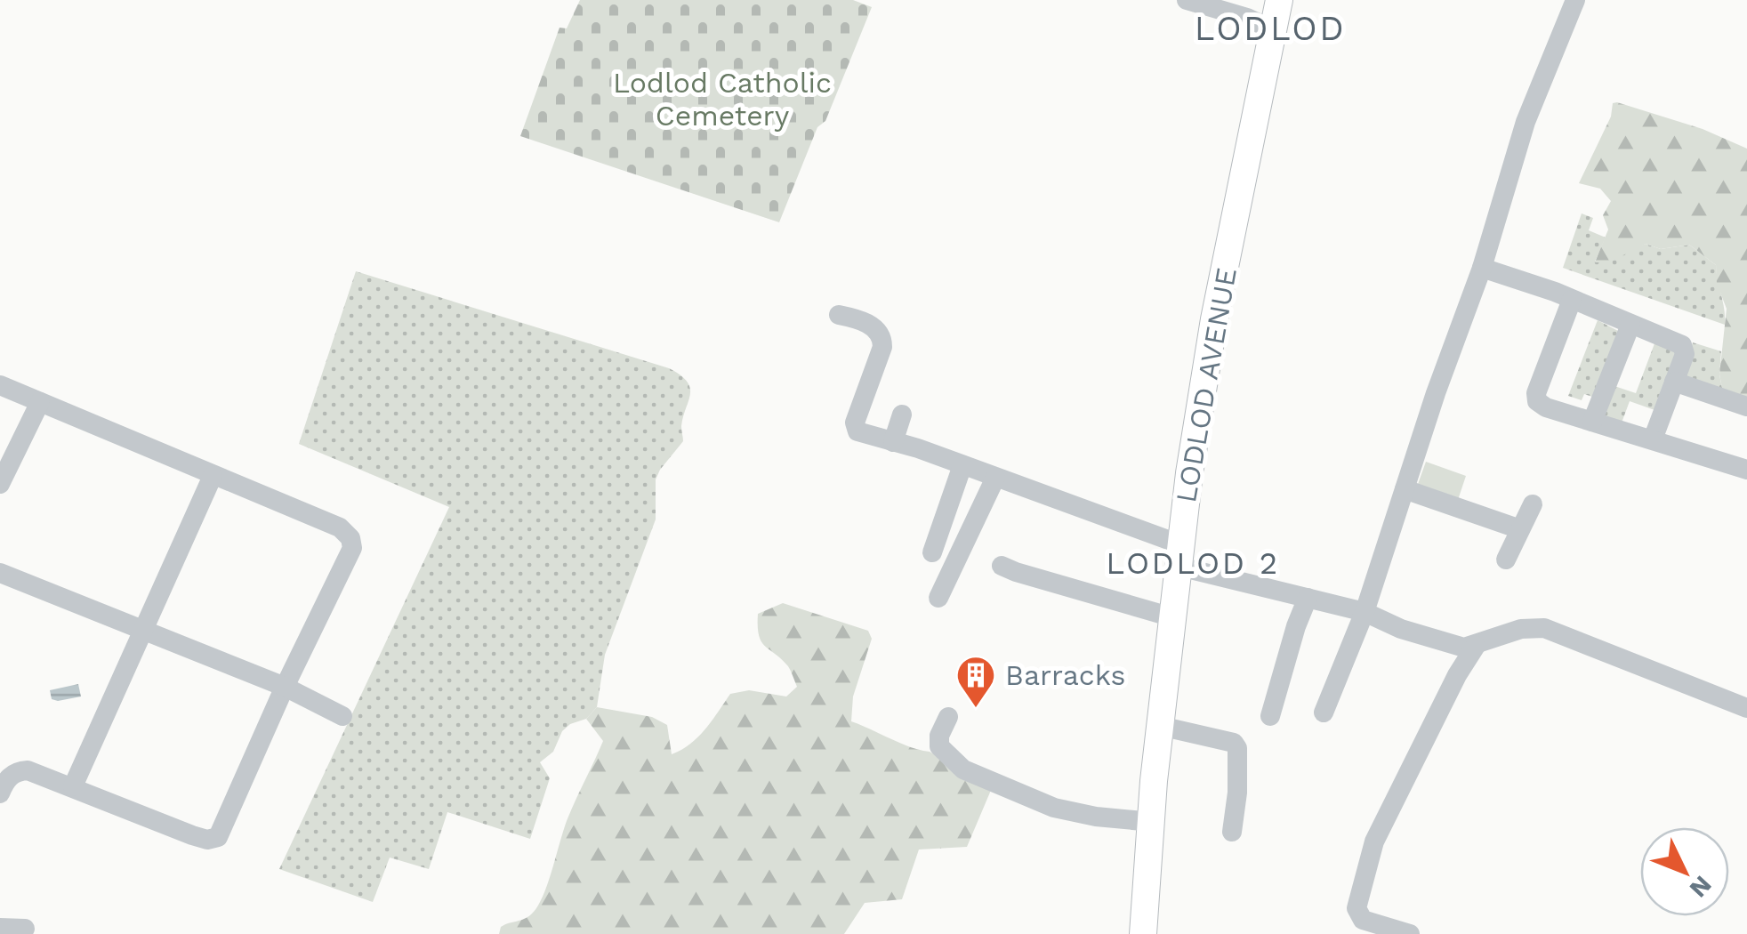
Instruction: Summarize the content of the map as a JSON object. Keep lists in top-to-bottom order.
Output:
{
  "streets": {
    "main road": ["LODLOD AVENUE"]
  },
  "districts": ["LODLOD", "LODLOD 2"],
  "parks": ["Lodlod Catholic Cemetery"],
  "places": {
    "building": ["Barracks"]
  },
  "north": "bottom right"
}
